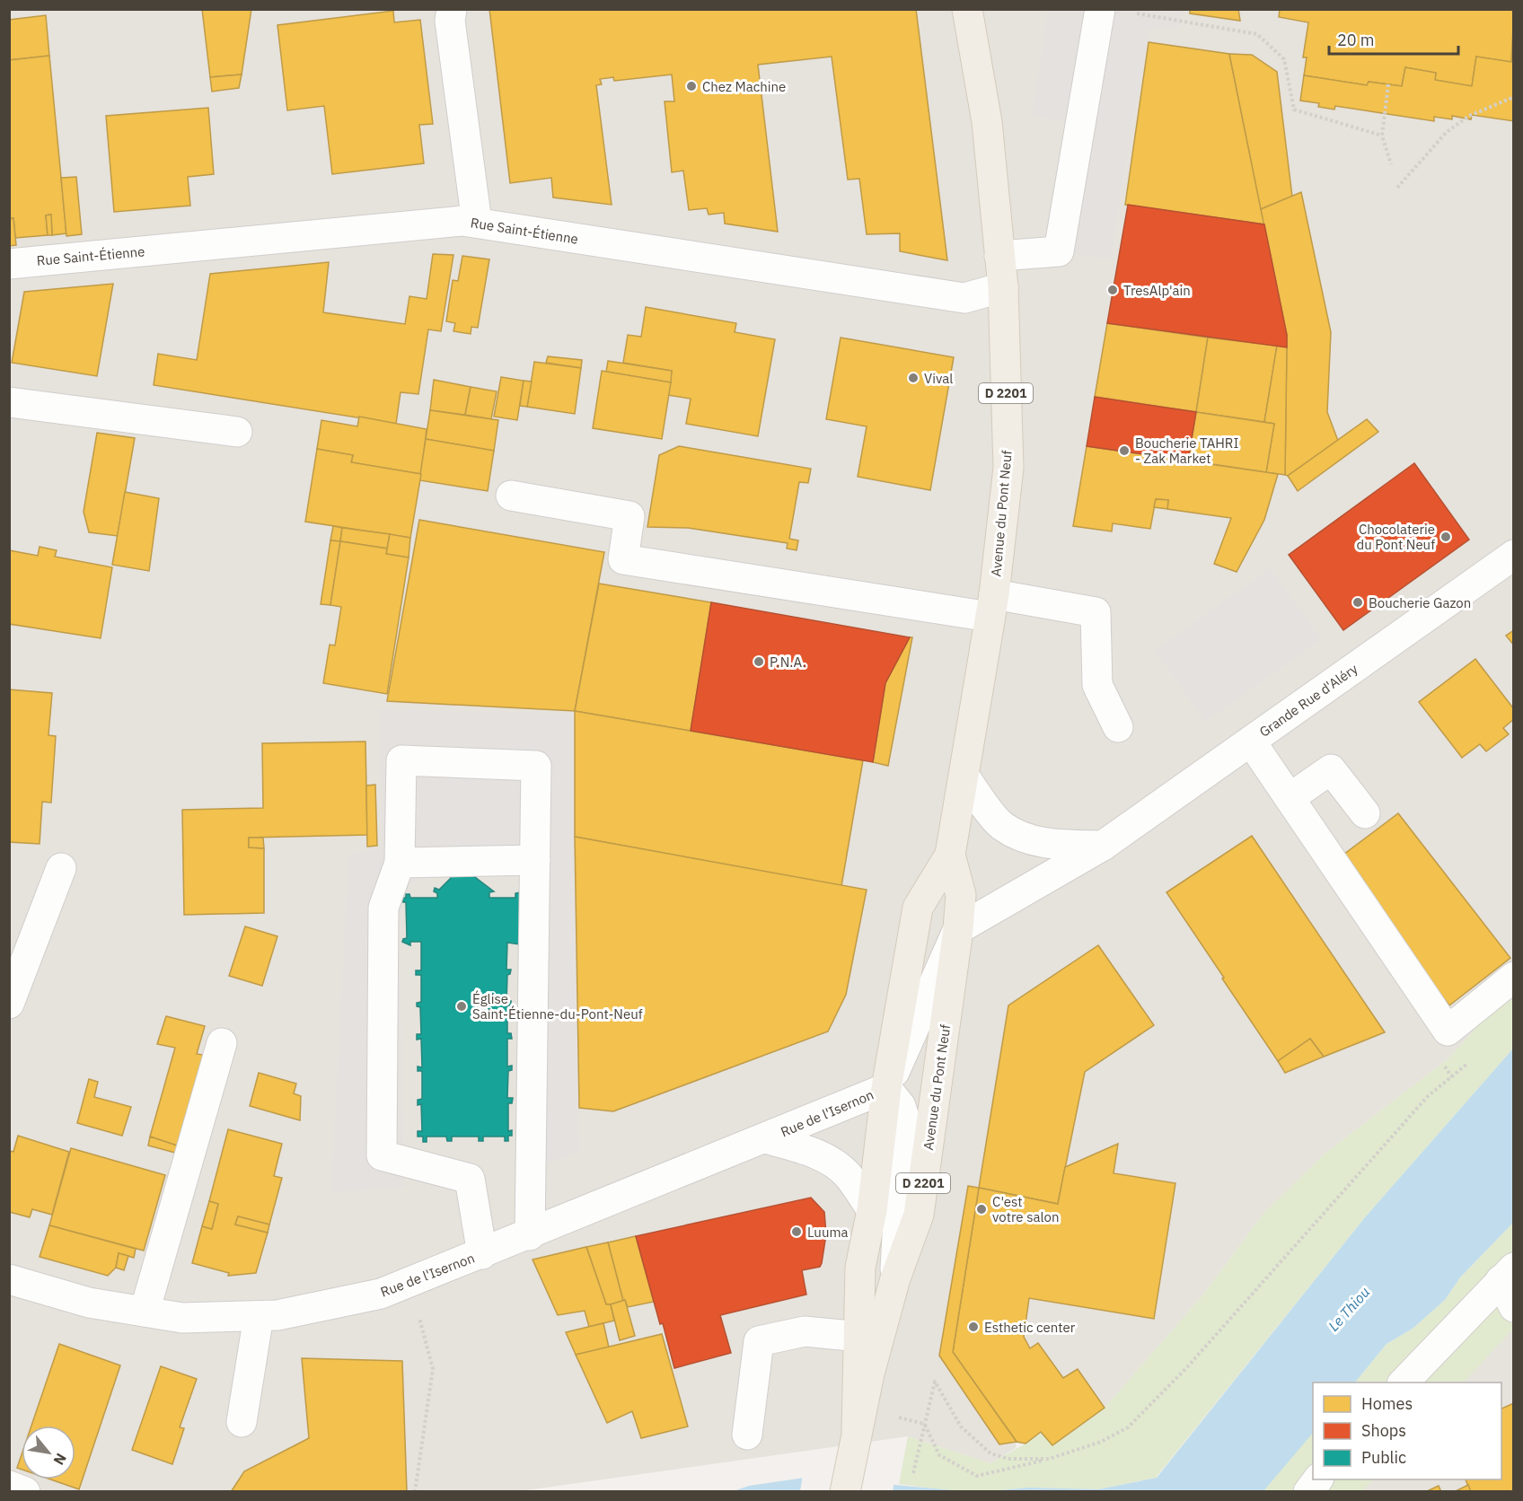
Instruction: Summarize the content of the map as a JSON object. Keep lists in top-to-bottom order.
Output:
{
  "streets": {
    "main road": ["D 2201", "Avenue du Pont Neuf"],
    "street": ["Rue Saint-Étienne", "Grande Rue d'Aléry", "Rue de l'Isernon"]
  },
  "crossings": [
    ["Rue Saint-Étienne", "Avenue du Pont Neuf"],
    ["Avenue du Pont Neuf", "Grande Rue d'Aléry"],
    ["Avenue du Pont Neuf", "Rue de l'Isernon"]
  ],
  "water": ["Le Thiou"],
  "places": [
    "Chez Machine",
    "TresAlp'ain",
    "Vival",
    "Boucherie TAHRI - Zak Market",
    "Chocolaterie du Pont Neuf",
    "Boucherie Gazon",
    "P.N.A.",
    "Église Saint-Étienne-du-Pont-Neuf",
    "C'est votre salon",
    "Luuma",
    "Esthetic center"
  ],
  "legend": ["Homes", "Shops", "Public"],
  "scale_bar": "20 m",
  "north": "bottom right"
}
